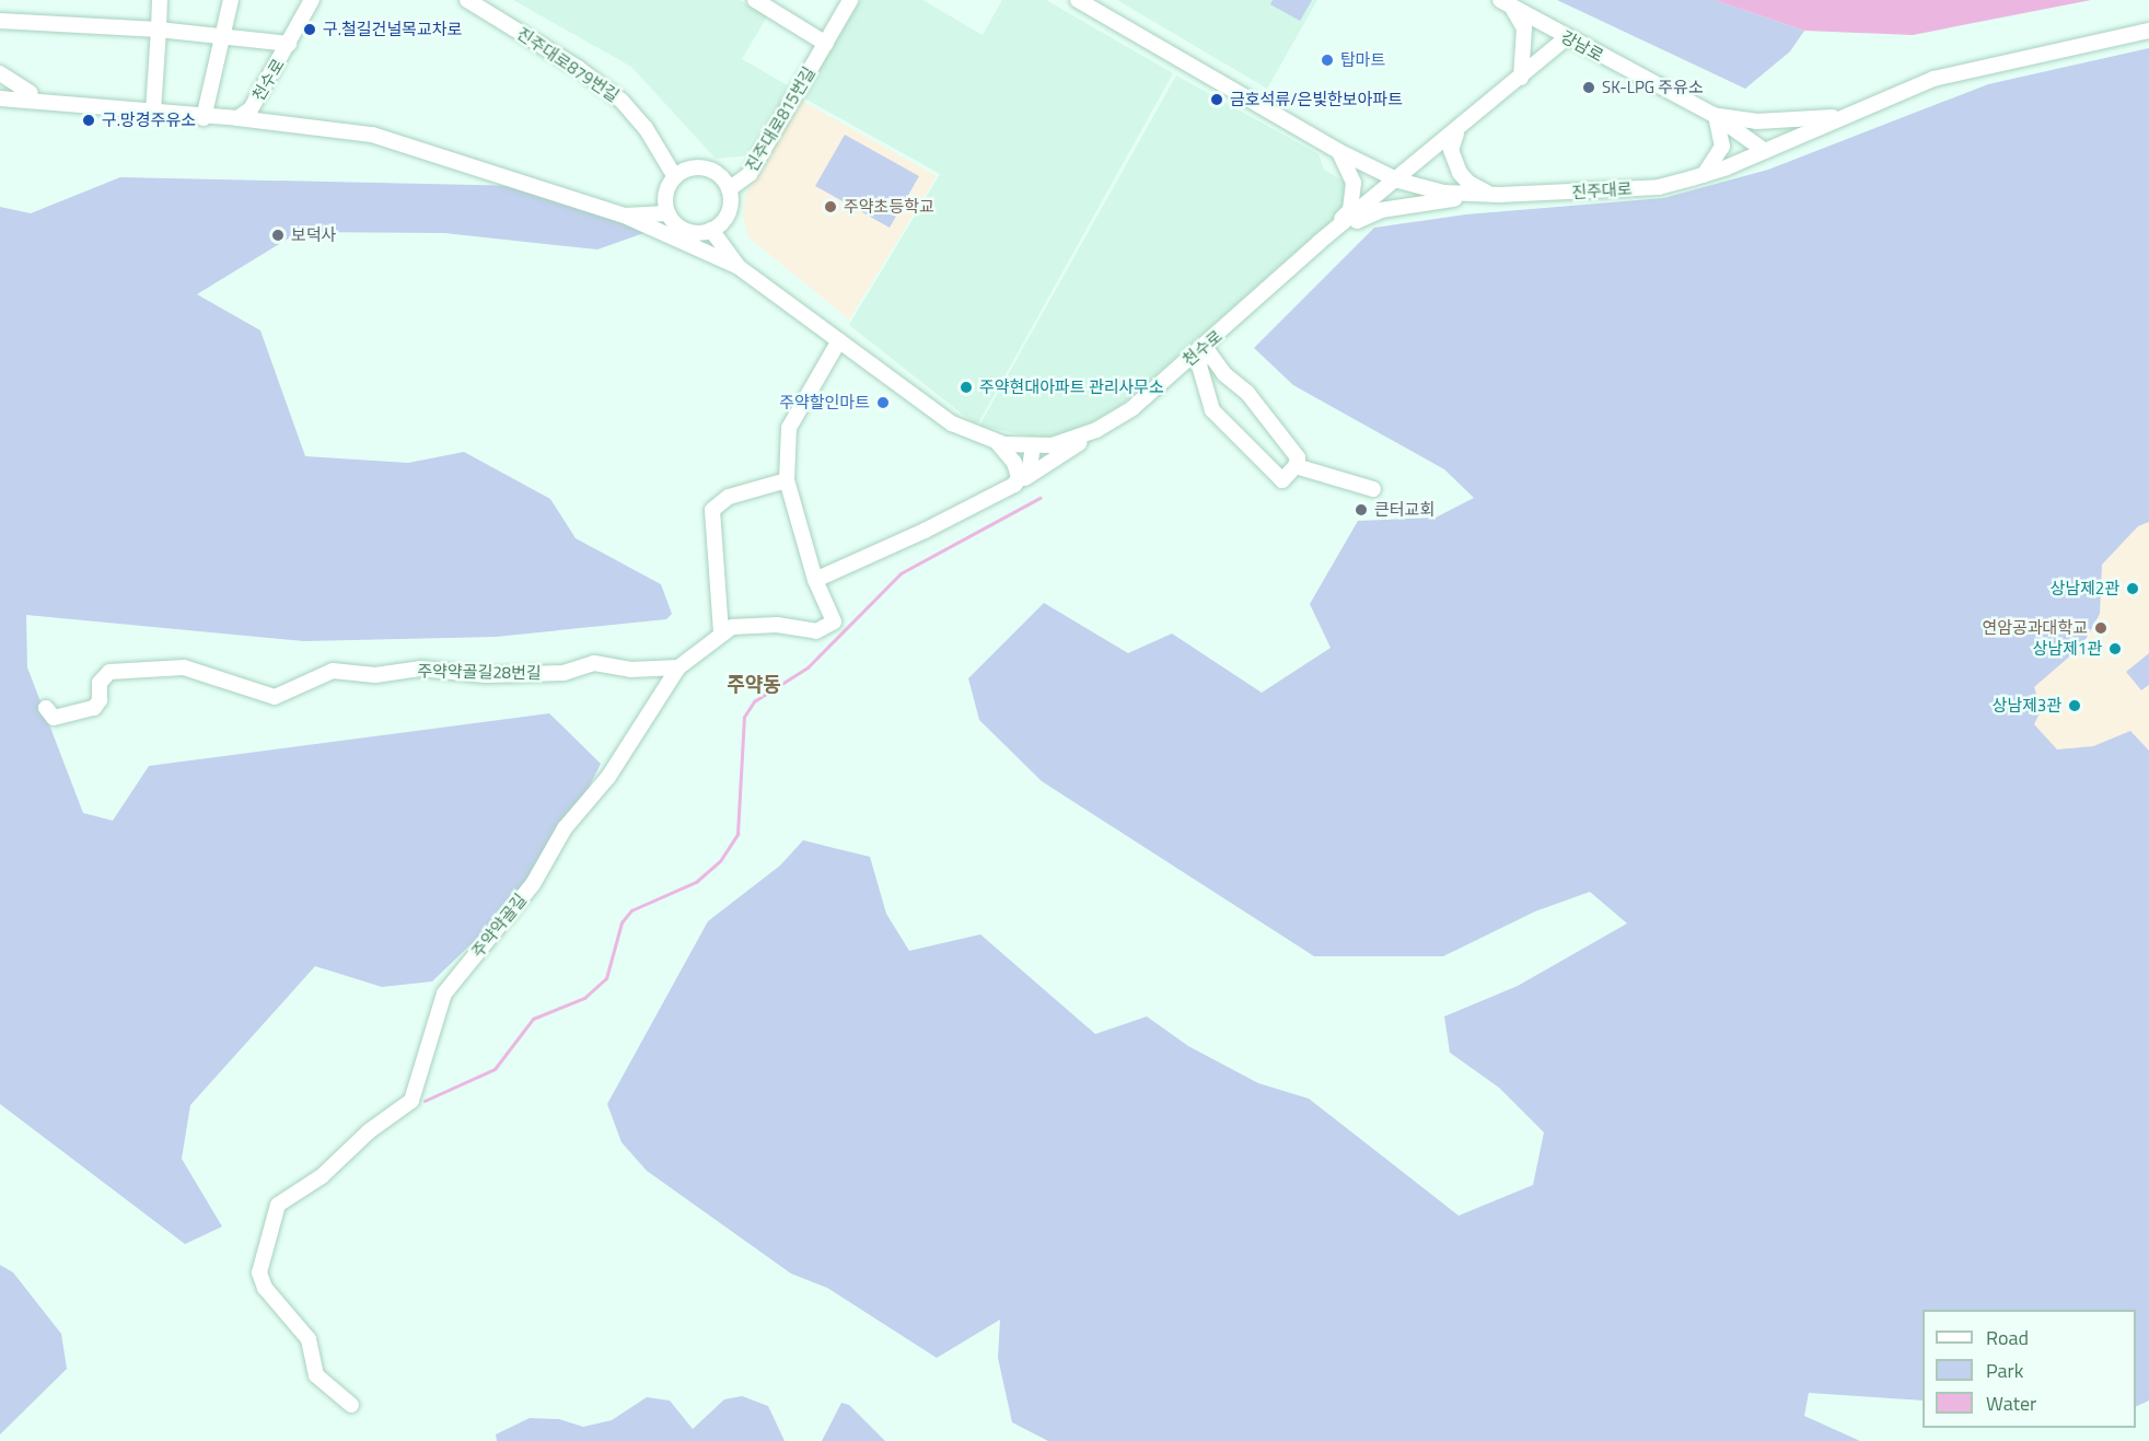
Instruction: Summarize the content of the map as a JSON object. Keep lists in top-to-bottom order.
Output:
{
  "streets": {
    "street": [
      "강남로",
      "진주대로879번길",
      "천수로",
      "진주대로815번길",
      "진주대로",
      "주약약골길28번길",
      "주약약골길"
    ]
  },
  "crossings": [
    ["강남로", "천수로"],
    ["강남로", "진주대로"],
    ["진주대로879번길", "천수로"],
    ["진주대로879번길", "진주대로815번길"],
    ["천수로", "진주대로815번길"],
    ["천수로", "진주대로"],
    ["주약약골길28번길", "주약약골길"]
  ],
  "districts": ["주약동"],
  "places": [
    "구.철길건널목교차로",
    "탑마트",
    "SK-LPG 주유소",
    "금호석류/은빛한보아파트",
    "구.망경주유소",
    "주약초등학교",
    "보덕사",
    "주약현대아파트 관리사무소",
    "주약할인마트",
    "큰터교회",
    "상남제2관",
    "연암공과대학교",
    "상남제1관",
    "상남제3관"
  ],
  "legend": ["Road", "Park", "Water"]
}
